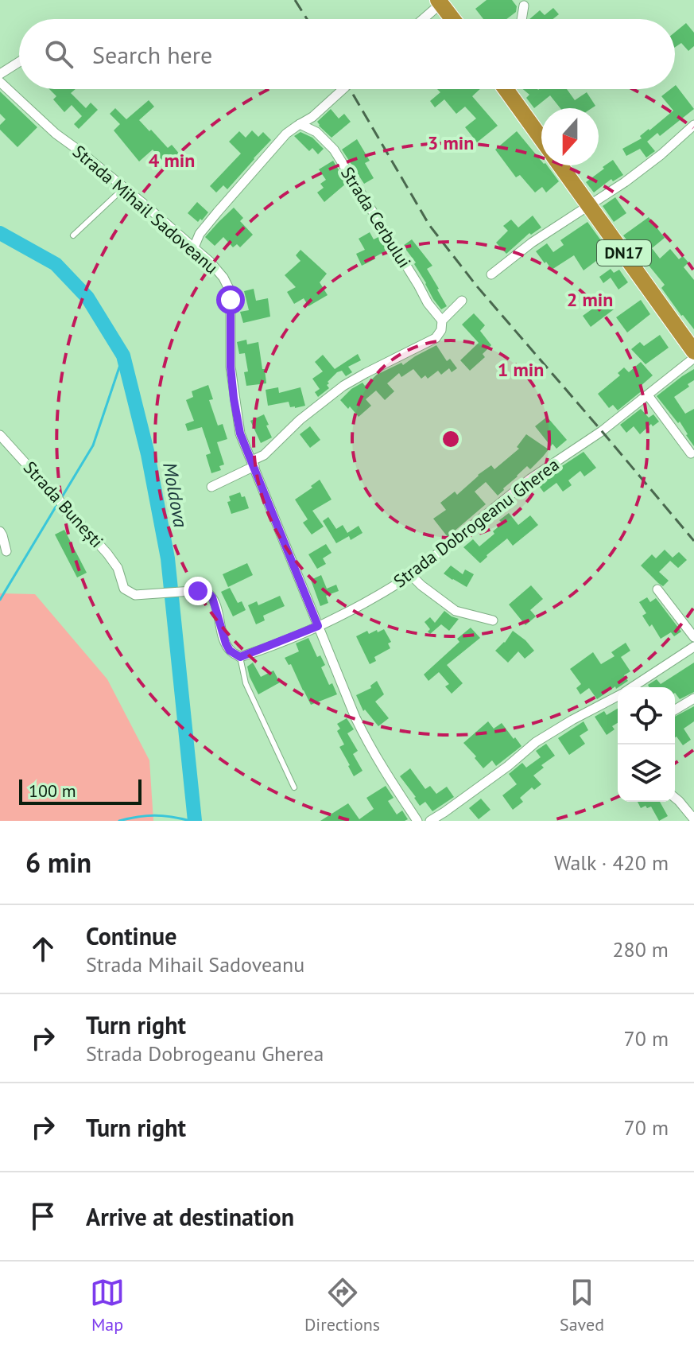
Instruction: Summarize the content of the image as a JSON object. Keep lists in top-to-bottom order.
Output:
{
  "streets": {
    "highway": ["DN17"],
    "street": [
      "Strada Mihail Sadoveanu",
      "Strada Cerbului",
      "Strada Bunești",
      "Strada Dobrogeanu Gherea"
    ]
  },
  "crossings": [
    ["Strada Mihail Sadoveanu", "Strada Dobrogeanu Gherea"],
    ["Strada Bunești", "Strada Dobrogeanu Gherea"]
  ],
  "water": ["Moldova"],
  "scale_bar": "100 m",
  "north": "bottom",
  "page": {
    "search": "Search here",
    "scale": "100 m",
    "heading": ["6 min", "Walk · 420 m"],
    "list": [
      ["Continue", "Strada Mihail Sadoveanu", "280 m"],
      ["Turn right", "Strada Dobrogeanu Gherea", "70 m"],
      ["Turn right", "70 m"],
      "Arrive at destination"
    ],
    "nav": ["Map", "Directions", "Saved"]
  },
  "rings": [
    "3 min",
    "4 min",
    "2 min",
    "1 min"
  ]
}
